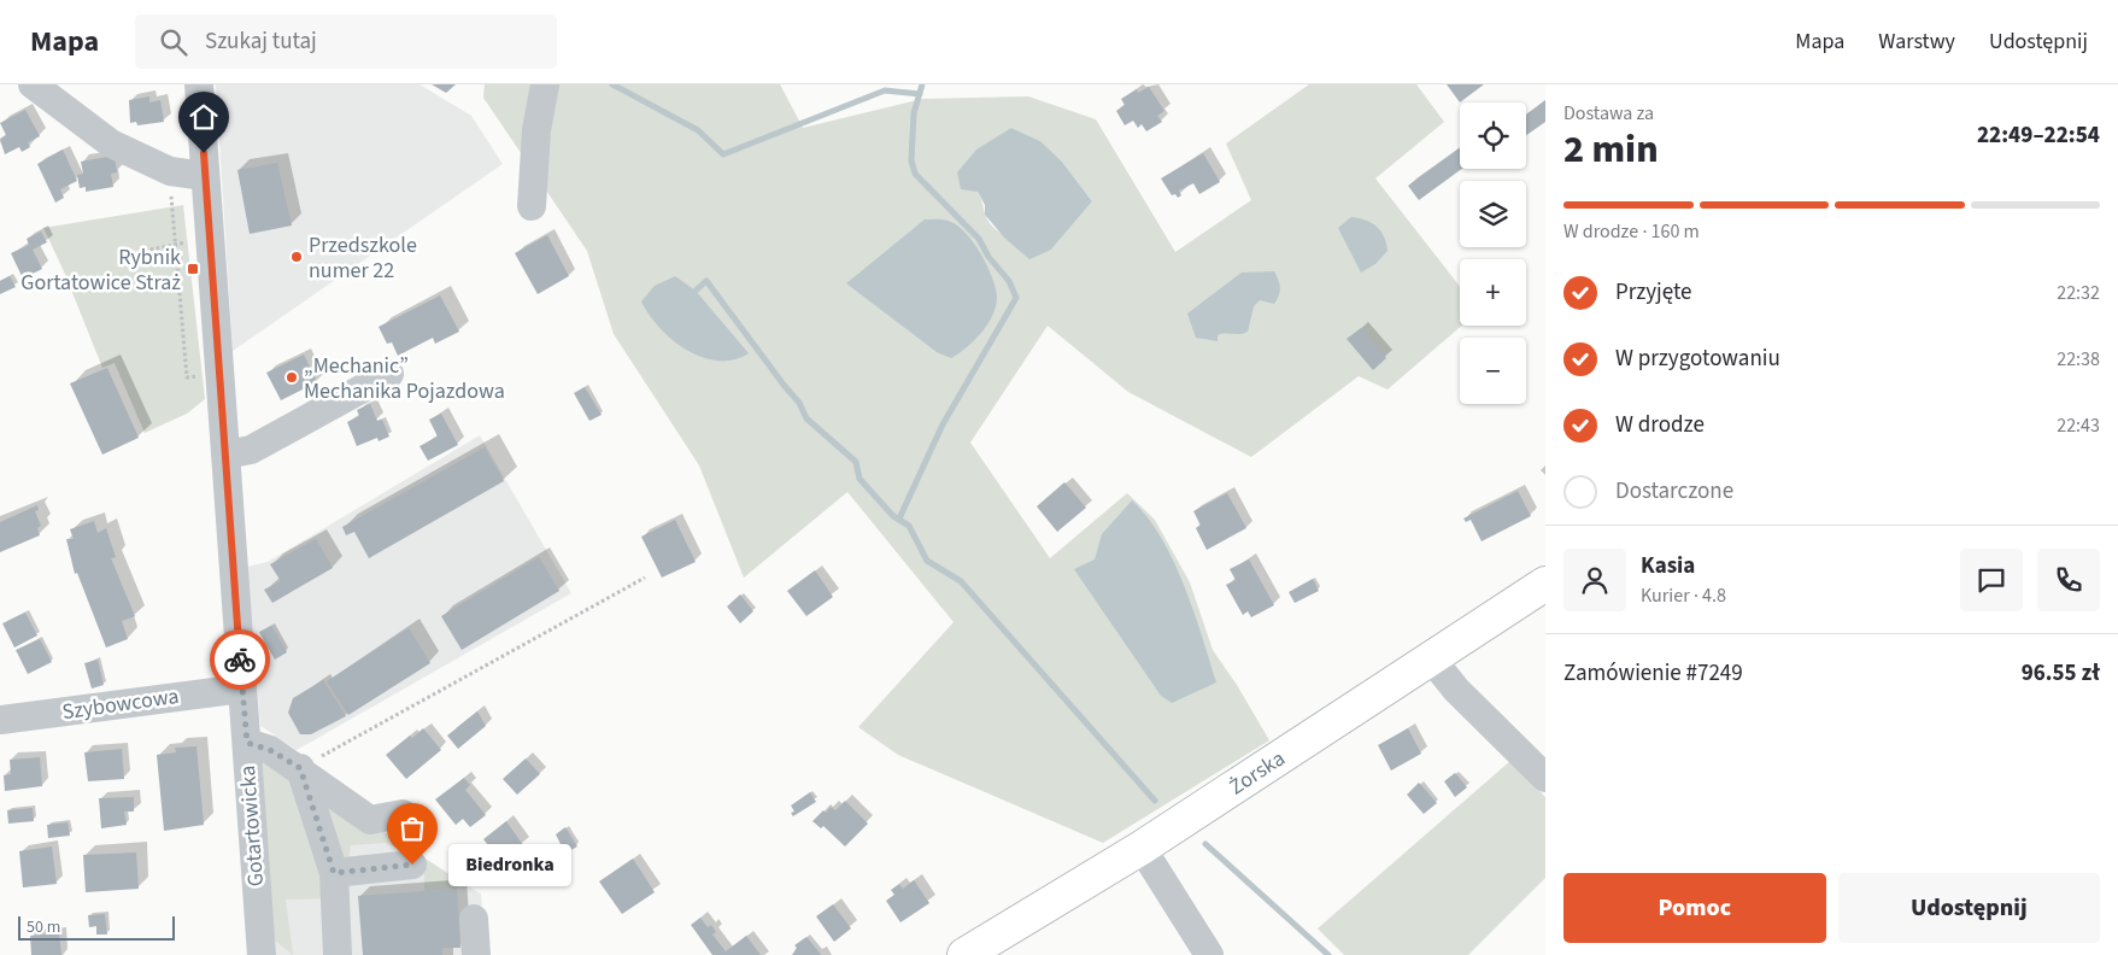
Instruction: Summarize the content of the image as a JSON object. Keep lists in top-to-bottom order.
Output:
{
  "streets": {
    "main road": ["Żorska"],
    "street": ["Szybowcowa", "Gotartowicka"]
  },
  "crossings": [
    ["Szybowcowa", "Gotartowicka"]
  ],
  "places": {
    "other": ["Przedszkole numer 22", "„Mechanic” Mechanika Pojazdowa", "Biedronka"],
    "transit": ["Rybnik Gortatowice Straż"]
  },
  "scale_bar": "50 m",
  "page": {
    "header": "Mapa",
    "search": "Szukaj tutaj",
    "nav": ["Mapa", "Warstwy", "Udostępnij"],
    "heading": ["2 min", "Dostawa za", "22:49–22:54"],
    "panel": [
      "Kasia",
      "Kurier · 4.8",
      "Zamówienie #7249",
      "96.55 zł"
    ],
    "map_buttons": ["+", "−"],
    "bar": "W drodze · 160 m",
    "list": [
      ["Przyjęte", "22:32"],
      ["W przygotowaniu", "22:38"],
      ["W drodze", "22:43"],
      "Dostarczone"
    ],
    "bubble": "Biedronka",
    "buttons": ["Pomoc", "Udostępnij"],
    "scale": "50 m"
  }
}
